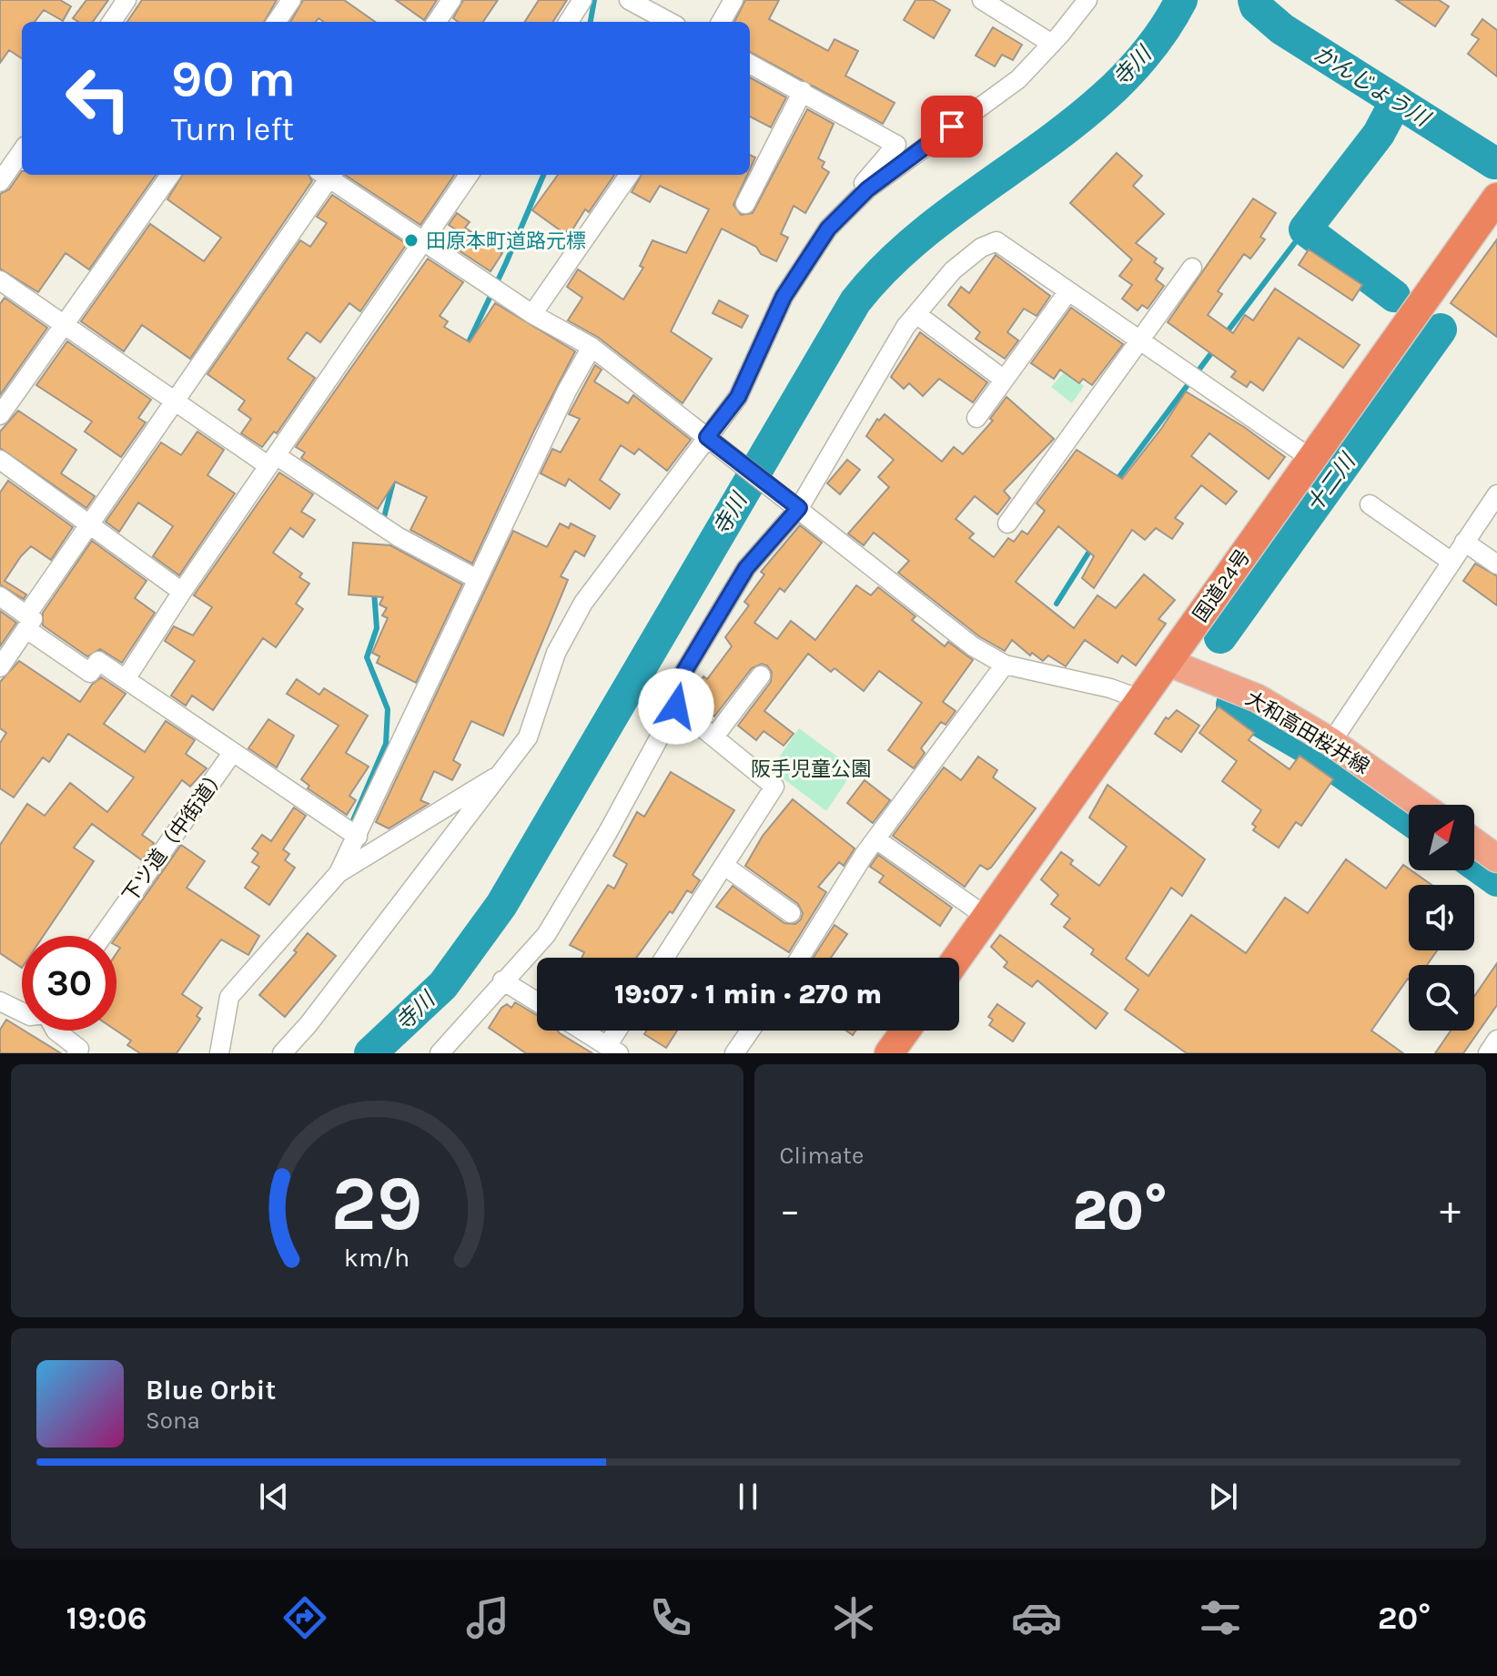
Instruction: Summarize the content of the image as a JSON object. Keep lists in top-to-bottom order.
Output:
{
  "streets": {
    "highway": ["国道24号"],
    "main road": ["大和高田桜井線"],
    "street": ["下ツ道（中街道）"]
  },
  "crossings": [
    ["国道24号", "大和高田桜井線"]
  ],
  "water": ["寺川", "かんじょう川", "十二川"],
  "parks": ["阪手児童公園"],
  "places": ["田原本町道路元標"],
  "north": "top right",
  "page": {
    "turn": ["90 m", "Turn left"],
    "limit": "30",
    "trip": "19:07 · 1 min · 270 m",
    "tile": "Climate",
    "heat": ["−", "20°", "+"],
    "song": ["Blue Orbit", "Sona"],
    "tabs": ["19:06", "20°"],
    "gauge": ["29", "km/h"]
  }
}
